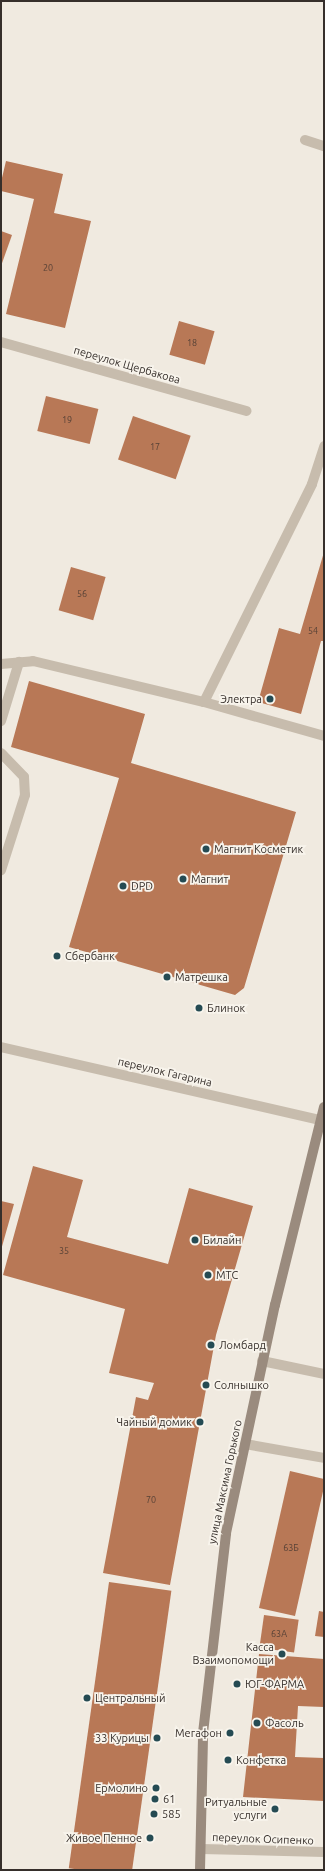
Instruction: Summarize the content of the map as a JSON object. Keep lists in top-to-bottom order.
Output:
{
  "streets": {
    "main road": ["улица Максима Горького"],
    "street": ["переулок Щербакова", "переулок Гагарина", "переулок Осипенко"]
  },
  "crossings": [
    ["переулок Гагарина", "улица Максима Горького"],
    ["улица Максима Горького", "переулок Осипенко"]
  ],
  "places": [
    "Электра",
    "Магнит Косметик",
    "Магнит",
    "DPD",
    "Сбербанк",
    "Матрешка",
    "Блинок",
    "Билайн",
    "МТС",
    "Ломбард",
    "Солнышко",
    "Чайный домик",
    "Касса Взаимопомощи",
    "ЮГ-ФАРМА",
    "Центральный",
    "Фасоль",
    "Мегафон",
    "33 Курицы",
    "Конфетка",
    "Ермолино",
    "61",
    "Ритуальные услуги",
    "585",
    "Живое Пенное"
  ],
  "house_numbers": [
    "20",
    "18",
    "19",
    "17",
    "56",
    "54",
    "35",
    "70",
    "63Б",
    "63А"
  ]
}
